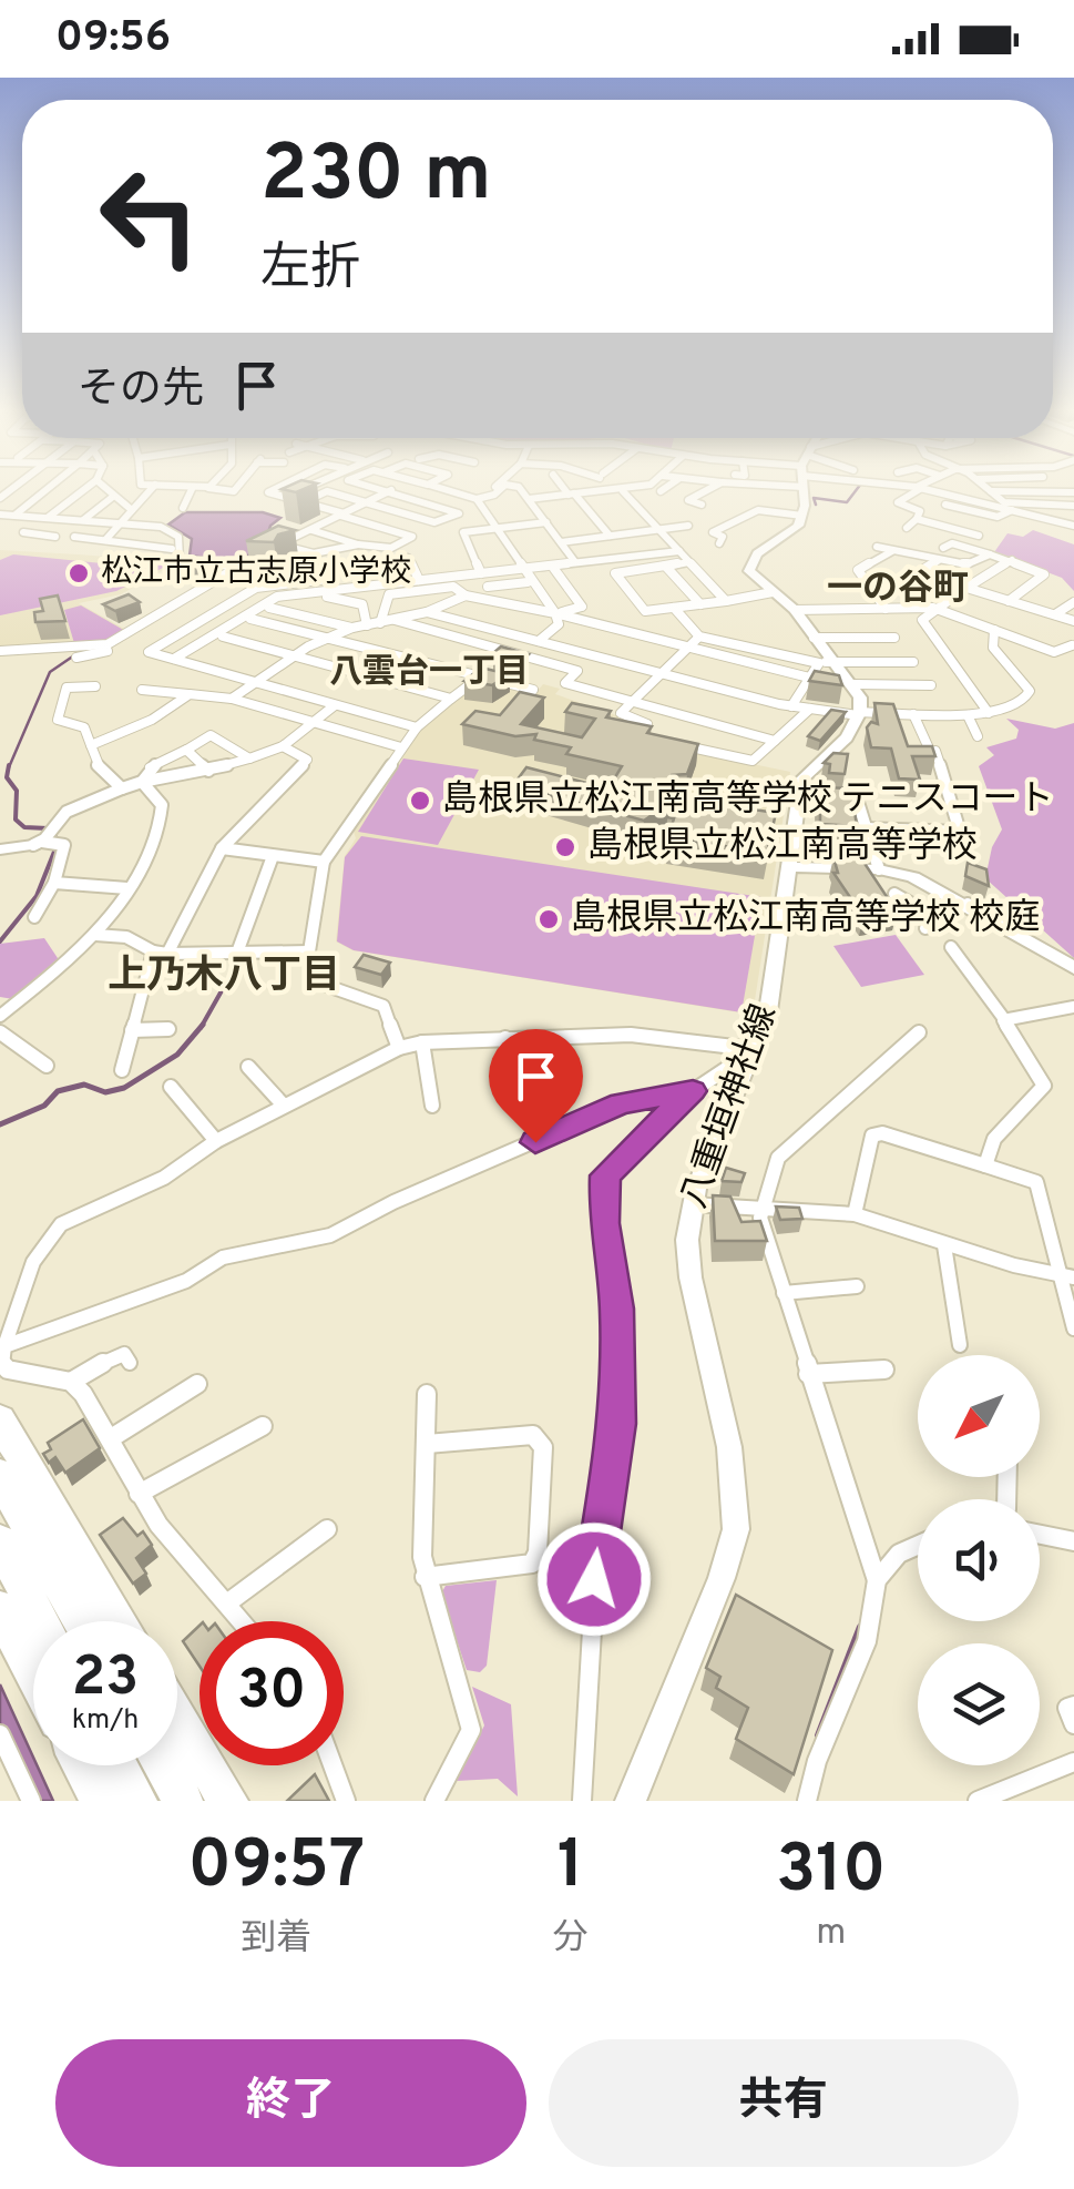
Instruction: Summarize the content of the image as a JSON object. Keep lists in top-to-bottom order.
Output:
{
  "streets": {
    "main road": ["八重垣神社線"]
  },
  "districts": ["一の谷町", "八雲台一丁目", "上乃木八丁目"],
  "places": [
    "松江市立古志原小学校",
    "島根県立松江南高等学校 テニスコート",
    "島根県立松江南高等学校",
    "島根県立松江南高等学校 校庭"
  ],
  "north": "bottom left",
  "page": {
    "status": "09:56",
    "turn": ["230 m", "左折"],
    "then": "その先",
    "speed": "23 km/h",
    "limit": "30",
    "eta": [
      "09:57",
      "到着",
      "1",
      "分",
      "310",
      "m"
    ],
    "buttons": ["終了", "共有"]
  }
}
